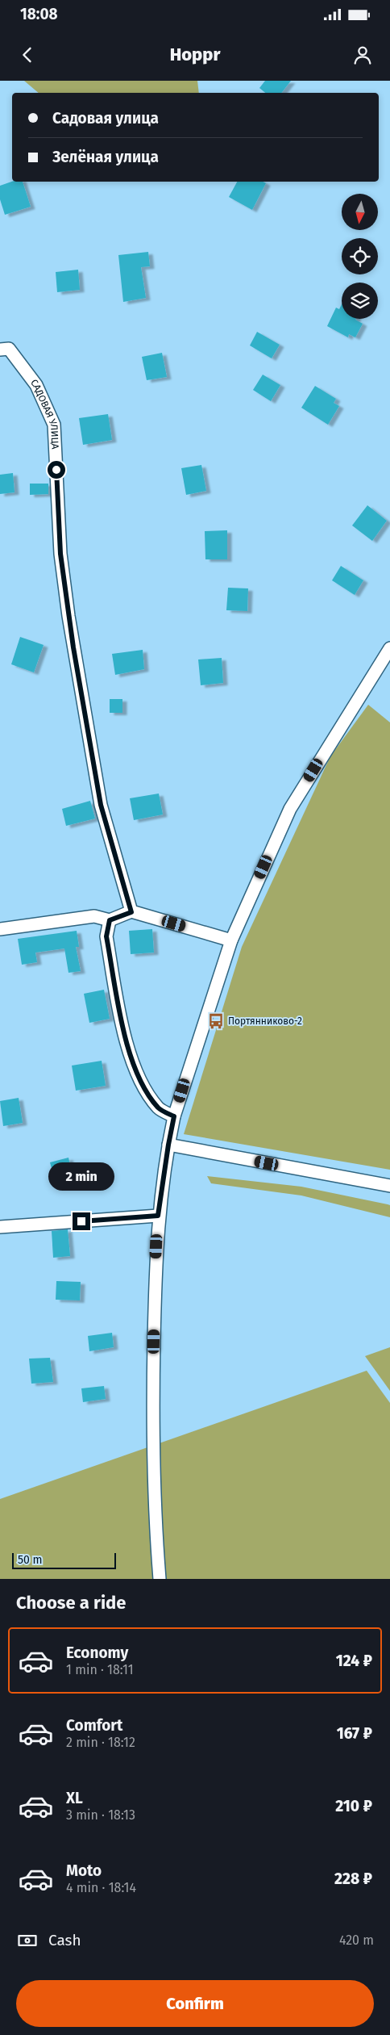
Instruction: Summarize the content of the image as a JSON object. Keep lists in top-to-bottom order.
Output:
{
  "streets": {
    "street": ["САДОВАЯ УЛИЦА"]
  },
  "places": {
    "bus stop": ["Портянниково-2"]
  },
  "scale_bar": "50 m",
  "north": "bottom",
  "page": {
    "status": "18:08",
    "header": "Hoppr",
    "banner": ["Садовая улица", "Зелёная улица"],
    "bubble": "2 min",
    "scale": "50 m",
    "heading": "Choose a ride",
    "list": [
      {
        "name": "Economy",
        "note": "1 min · 18:11",
        "value": "124 ₽"
      },
      {
        "name": "Comfort",
        "note": "2 min · 18:12",
        "value": "167 ₽"
      },
      {
        "name": "XL",
        "note": "3 min · 18:13",
        "value": "210 ₽"
      },
      {
        "name": "Moto",
        "note": "4 min · 18:14",
        "value": "228 ₽"
      }
    ],
    "pay": ["Cash", "420 m"],
    "buttons": "Confirm"
  }
}
